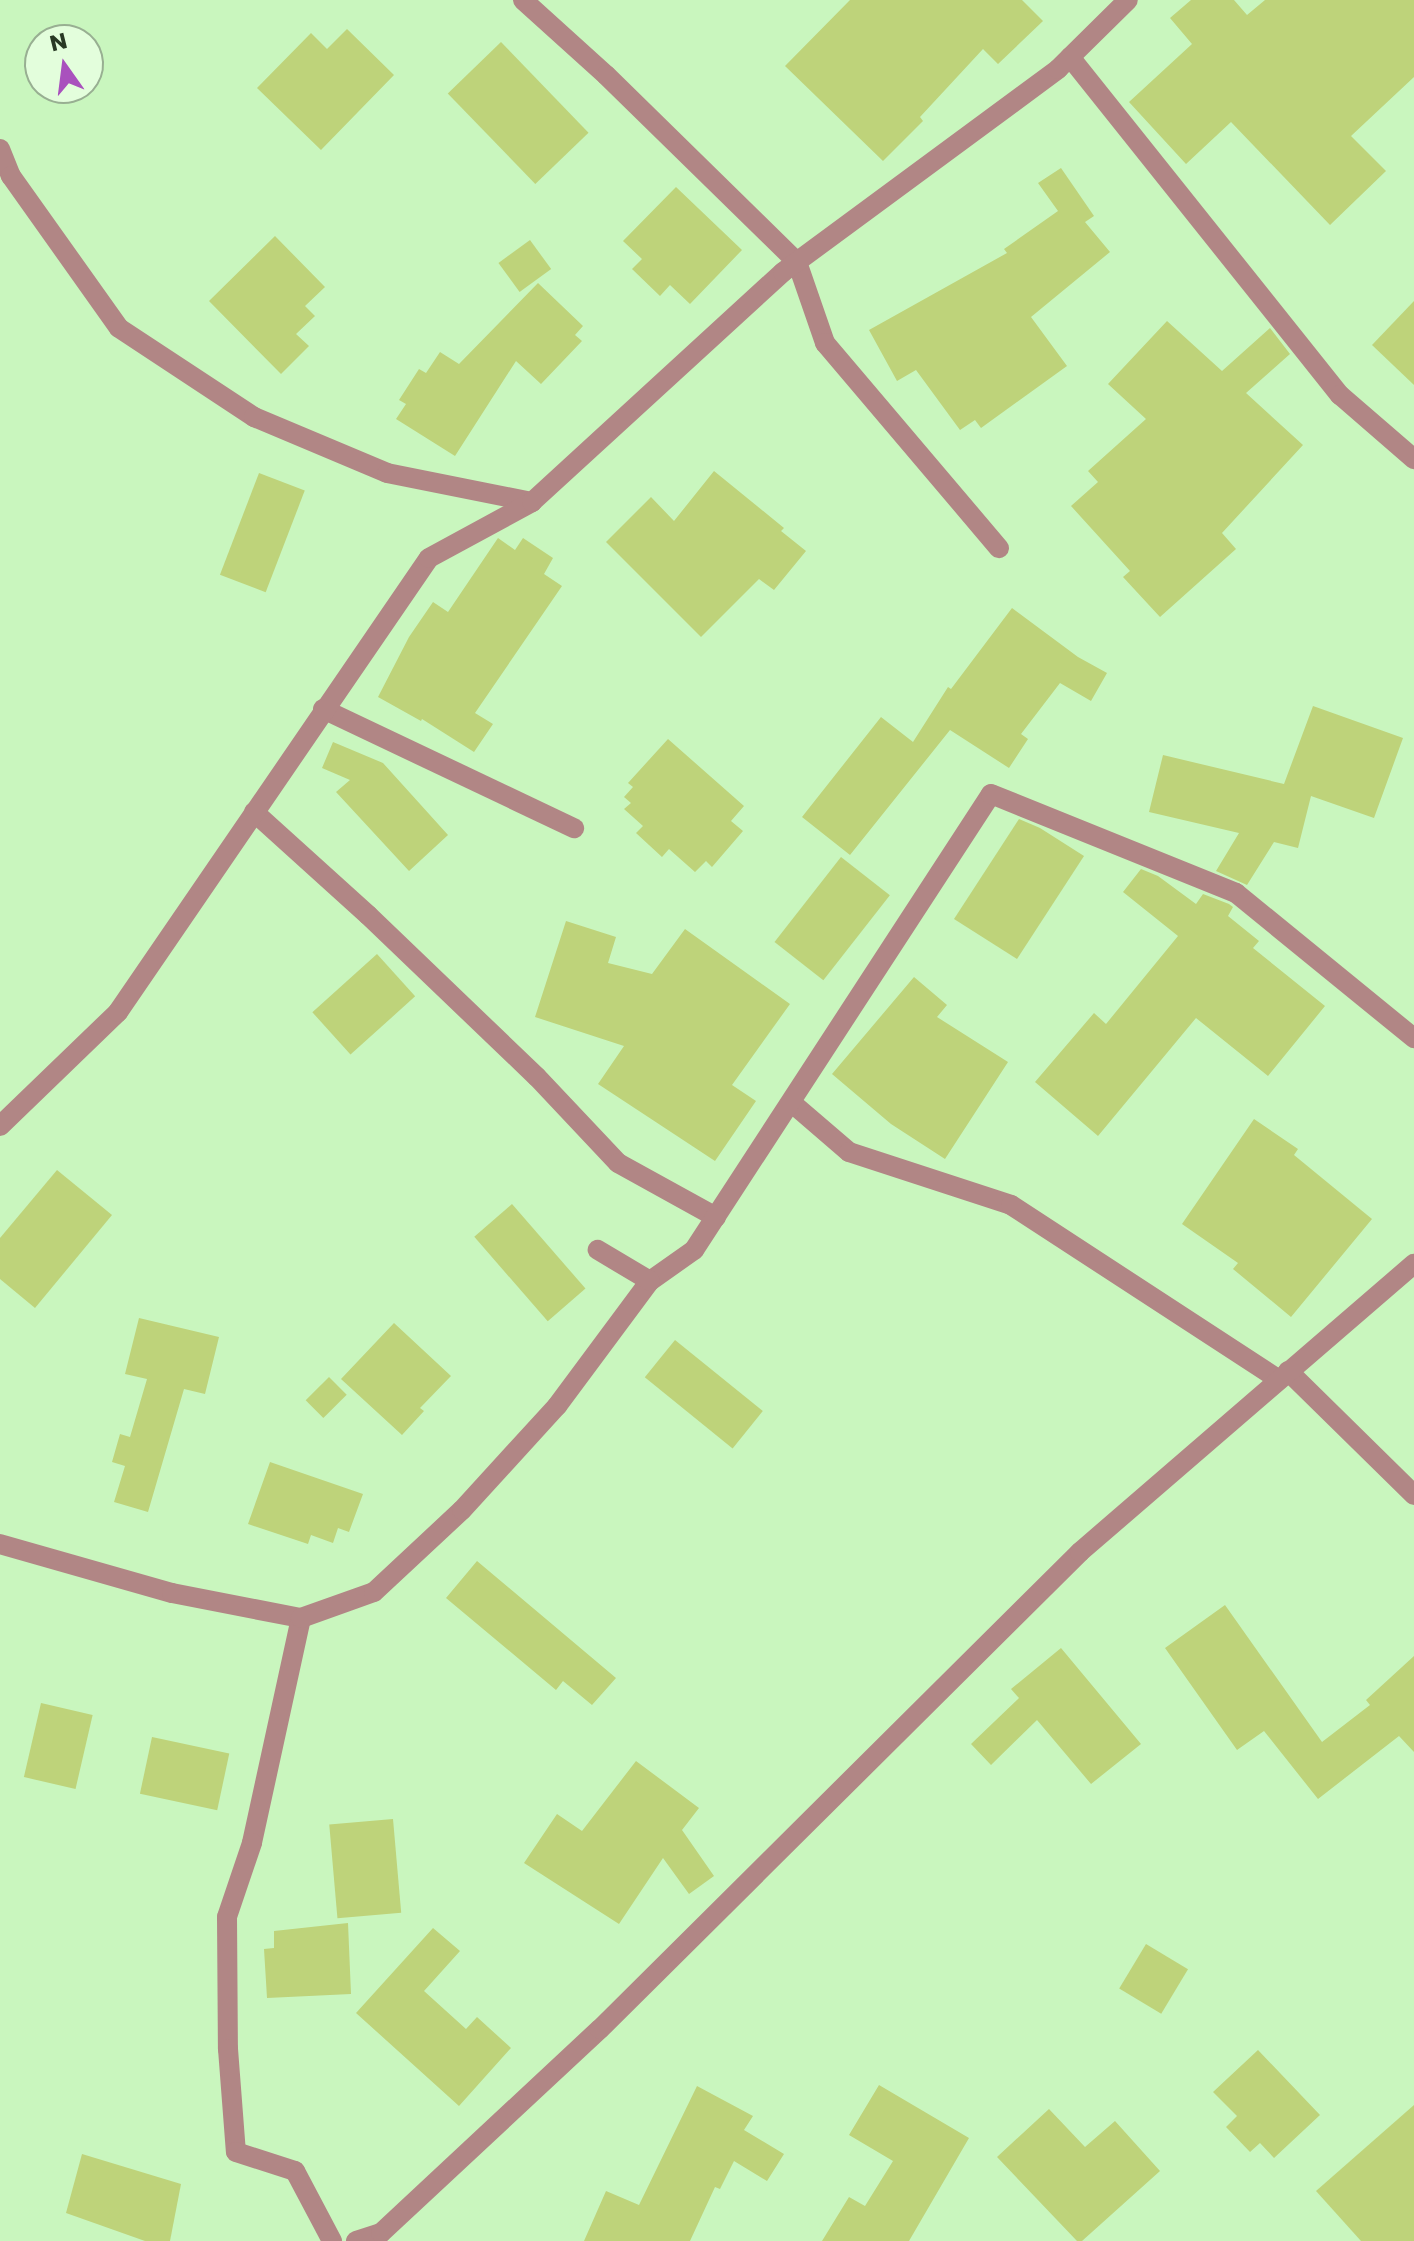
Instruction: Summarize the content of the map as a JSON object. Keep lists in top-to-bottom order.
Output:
{
  "north": "top"
}
